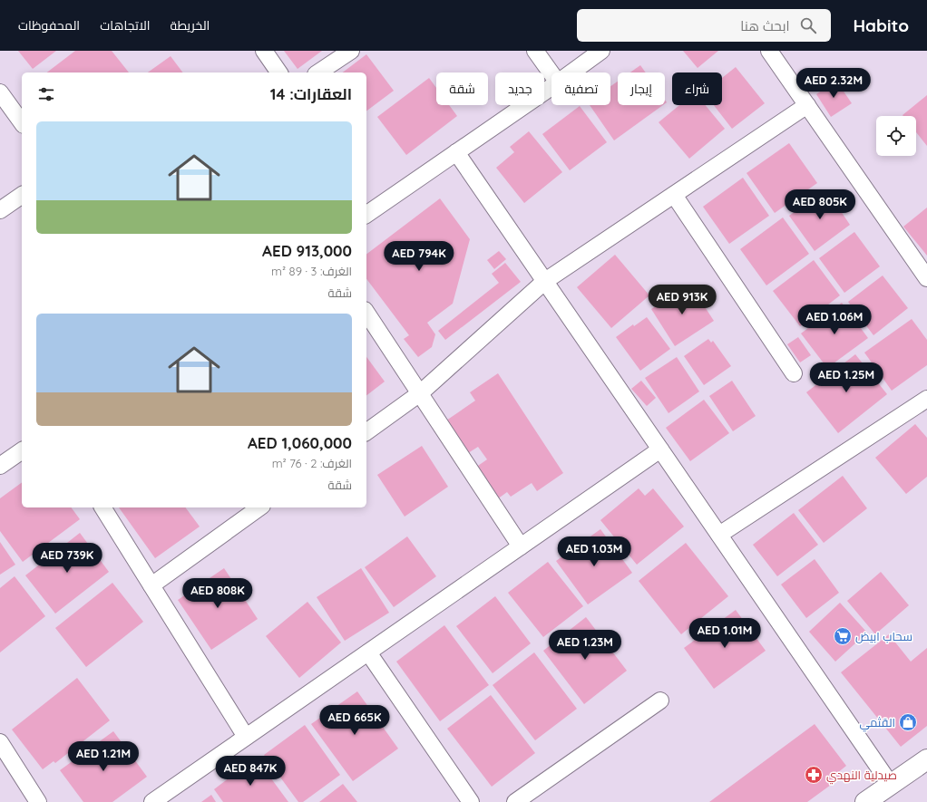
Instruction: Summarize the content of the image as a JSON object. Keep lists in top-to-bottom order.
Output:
{
  "places": {
    "supermarket": ["سحاب ابيض"],
    "shop": ["القثمي"],
    "pharmacy": ["صيدلية النهدي"]
  },
  "page": {
    "header": "Habito",
    "search": "ابحث هنا",
    "nav": ["الخريطة", "الاتجاهات", "المحفوظات"],
    "price": [
      "AED 2.32M",
      "AED 805K",
      "AED 794K",
      "AED 913K",
      "AED 1.06M",
      "AED 1.25M",
      "AED 1.03M",
      "AED 739K",
      "AED 808K",
      "AED 1.01M",
      "AED 1.23M",
      "AED 665K",
      "AED 1.21M",
      "AED 847K"
    ],
    "chip": [
      "شراء",
      "إيجار",
      "تصفية",
      "جديد",
      "شقة"
    ],
    "heading": "العقارات: 14",
    "list": [
      {
        "name": "AED 913,000",
        "note": "الغرف: 3 · 89 m² · شقة"
      },
      {
        "name": "AED 1,060,000",
        "note": "الغرف: 2 · 76 m² · شقة"
      }
    ]
  }
}
